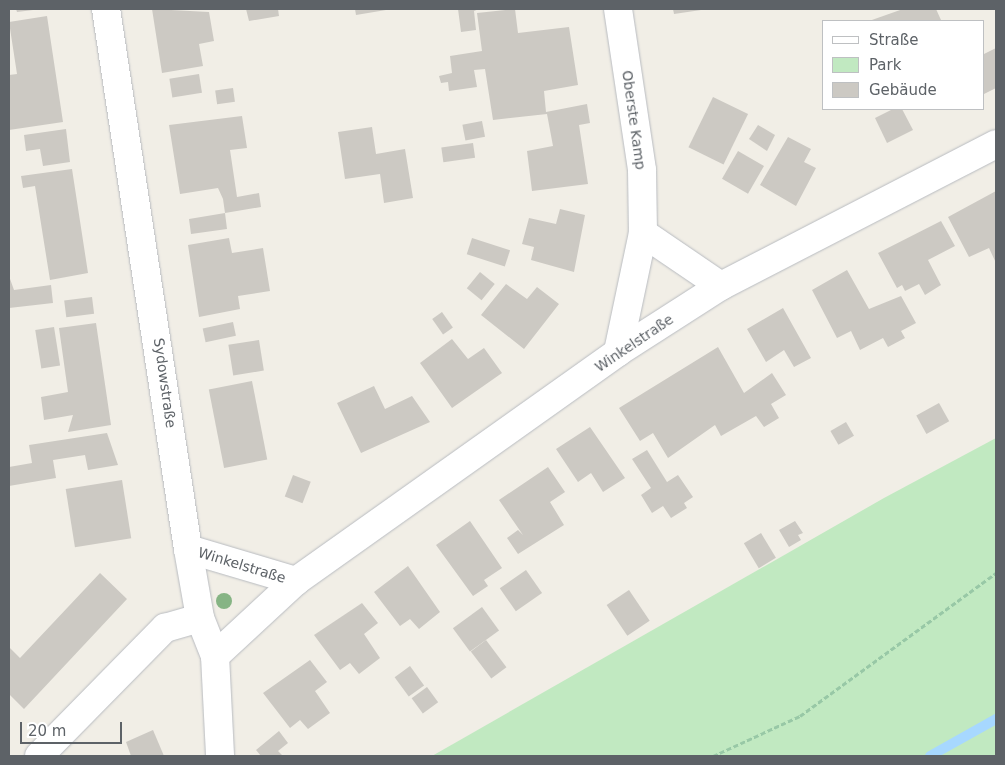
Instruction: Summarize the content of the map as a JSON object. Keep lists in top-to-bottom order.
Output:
{
  "streets": {
    "street": ["Oberste Kamp", "Winkelstraße", "Sydowstraße"]
  },
  "crossings": [
    ["Oberste Kamp", "Winkelstraße"],
    ["Winkelstraße", "Sydowstraße"]
  ],
  "legend": ["Straße", "Park", "Gebäude"],
  "scale_bar": "20 m"
}
